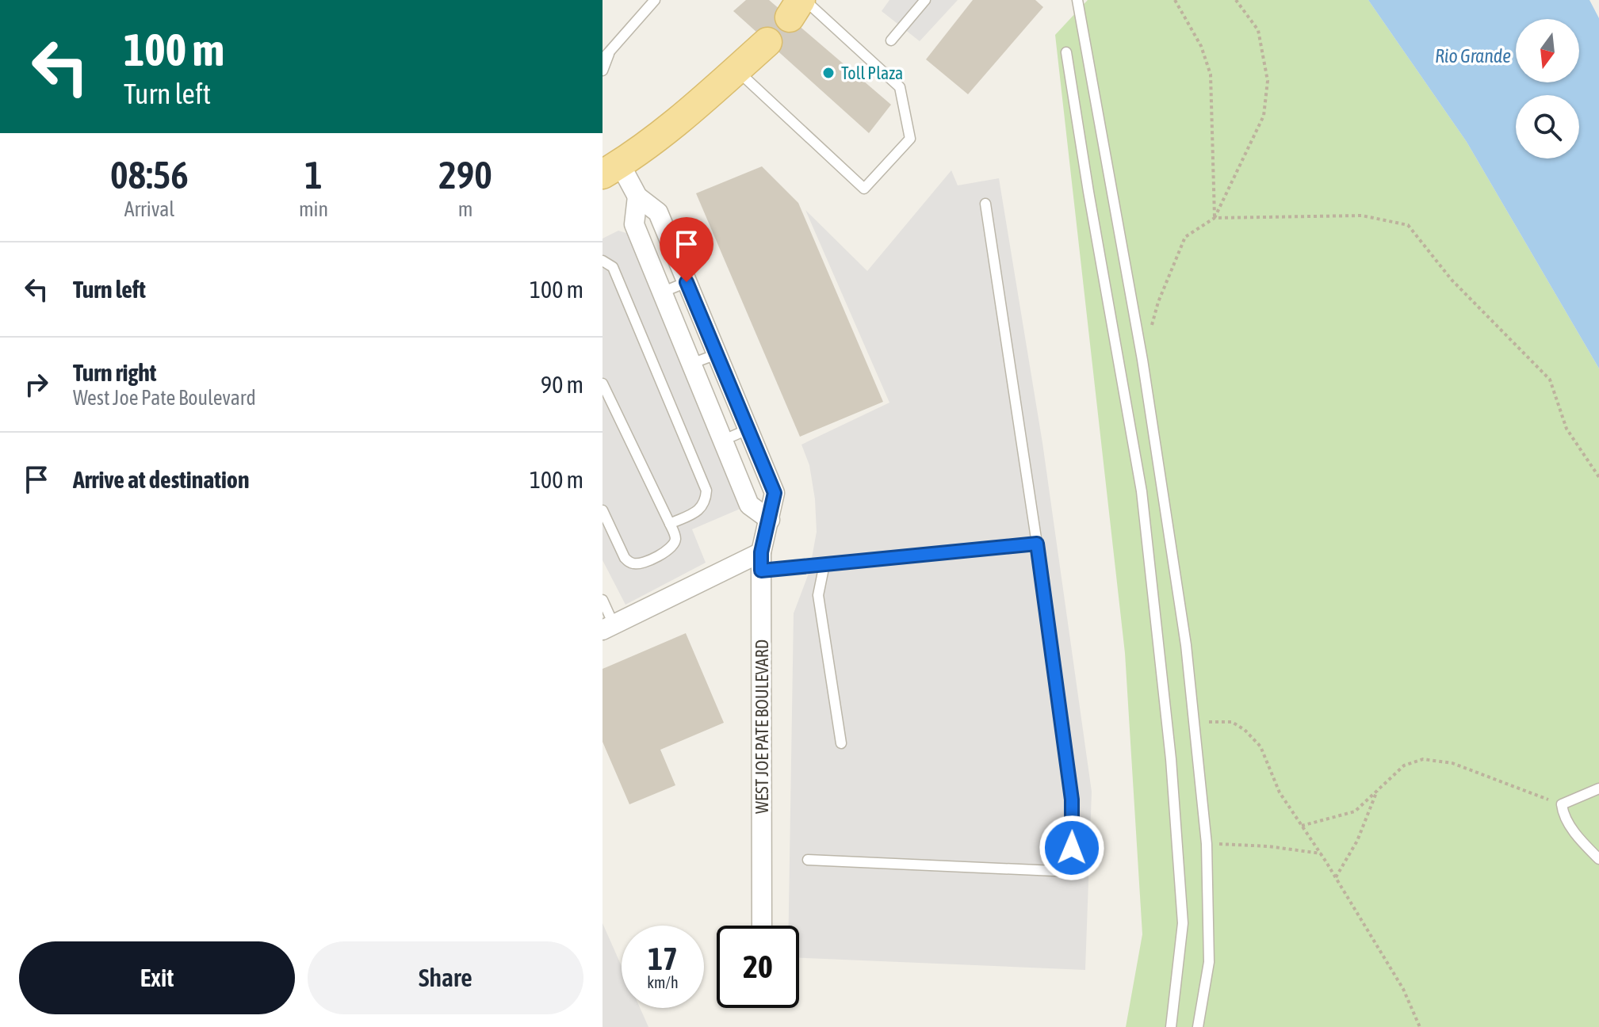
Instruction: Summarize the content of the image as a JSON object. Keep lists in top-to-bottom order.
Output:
{
  "streets": {
    "street": ["WEST JOE PATE BOULEVARD"]
  },
  "water": ["Rio Grande"],
  "places": ["Toll Plaza"],
  "north": "bottom",
  "page": {
    "turn": ["100 m", "Turn left"],
    "eta": [
      "08:56",
      "Arrival",
      "1",
      "min",
      "290",
      "m"
    ],
    "list": [
      {
        "name": "Turn left",
        "value": "100 m"
      },
      {
        "name": "Turn right",
        "note": "West Joe Pate Boulevard",
        "value": "90 m"
      },
      {
        "name": "Arrive at destination",
        "value": "100 m"
      }
    ],
    "speed": "17 km/h",
    "limit": "20",
    "buttons": ["Exit", "Share"]
  }
}
